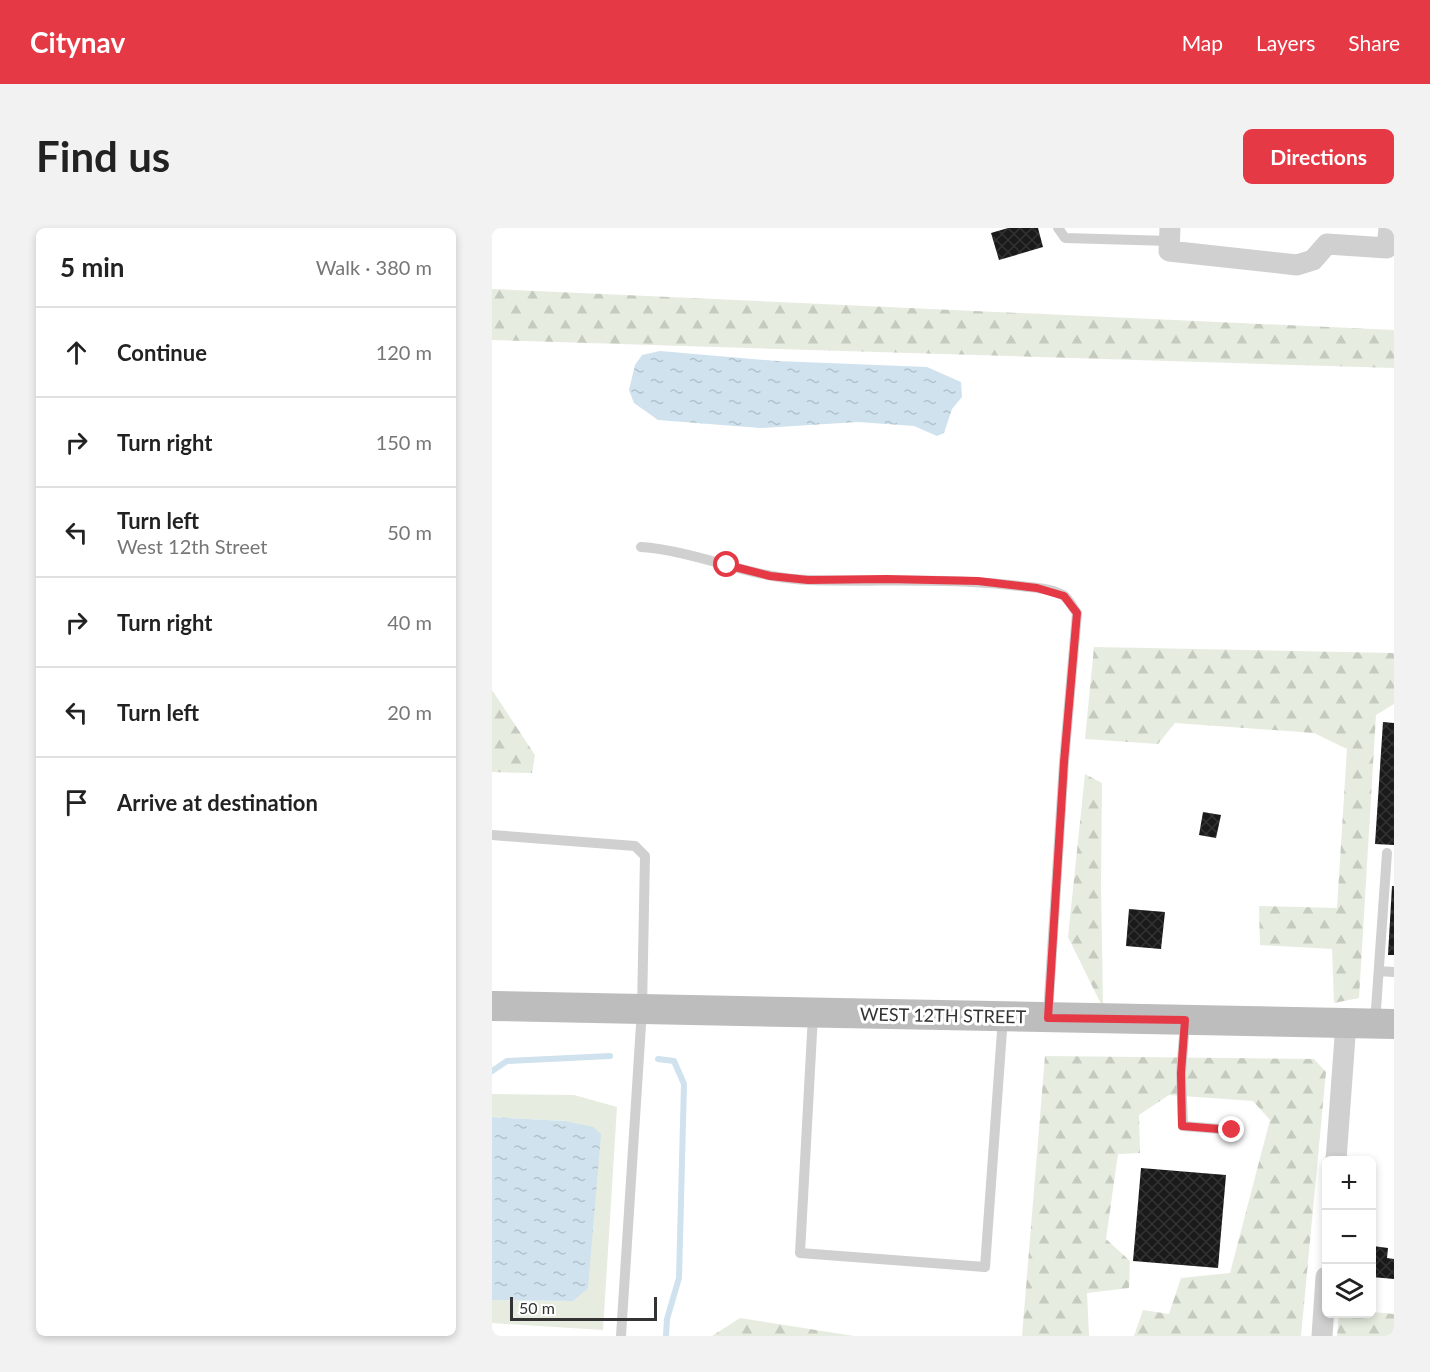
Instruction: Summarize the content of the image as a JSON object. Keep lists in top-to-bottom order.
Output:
{
  "streets": {
    "street": ["WEST 12TH STREET"]
  },
  "scale_bar": "50 m",
  "page": {
    "header": "Citynav",
    "nav": ["Map", "Layers", "Share"],
    "buttons": "Directions",
    "title": "Find us",
    "heading": ["5 min", "Walk · 380 m"],
    "list": [
      ["Continue", "120 m"],
      ["Turn right", "150 m"],
      ["Turn left", "West 12th Street", "50 m"],
      ["Turn right", "40 m"],
      ["Turn left", "20 m"],
      "Arrive at destination"
    ],
    "map_buttons": ["+", "−"],
    "scale": "50 m"
  }
}
